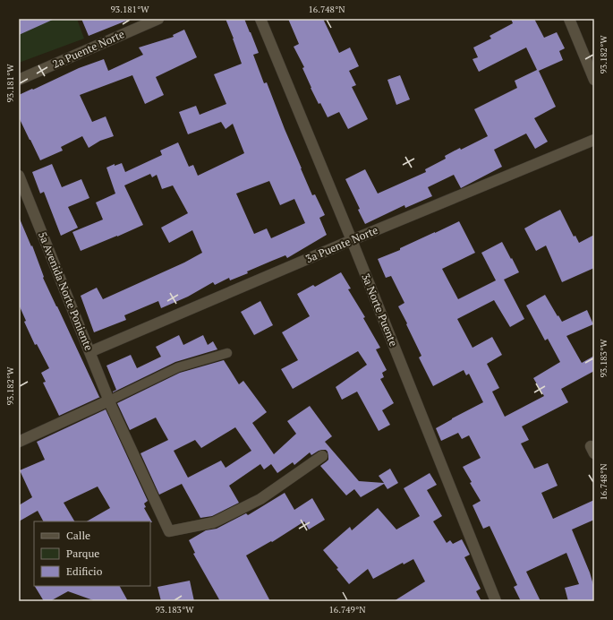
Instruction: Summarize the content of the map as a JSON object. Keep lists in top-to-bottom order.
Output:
{
  "streets": {
    "street": [
      "2a Puente Norte",
      "3a Puente Norte",
      "5a Avenida Norte Poniente",
      "3a Norte Puente"
    ]
  },
  "crossings": [
    ["3a Puente Norte", "5a Avenida Norte Poniente"],
    ["3a Puente Norte", "3a Norte Puente"]
  ],
  "legend": ["Calle", "Parque", "Edificio"],
  "coordinates": [
    "93.181°W",
    "16.748°N",
    "93.182°W",
    "93.183°W",
    "16.749°N"
  ]
}
